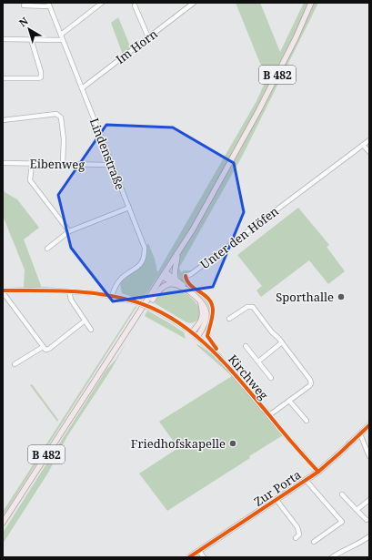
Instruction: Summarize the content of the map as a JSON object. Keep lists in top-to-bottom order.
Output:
{
  "streets": {
    "main road": ["B 482", "Zur Porta"],
    "street": [
      "Im Horn",
      "Lindenstraße",
      "Eibenweg",
      "Unter den Höfen",
      "Kirchweg"
    ]
  },
  "crossings": [
    ["Im Horn", "Lindenstraße"],
    ["Lindenstraße", "Eibenweg"],
    ["Lindenstraße", "Kirchweg"],
    ["Kirchweg", "Zur Porta"]
  ],
  "places": ["Sporthalle", "Friedhofskapelle"],
  "north": "top left"
}
